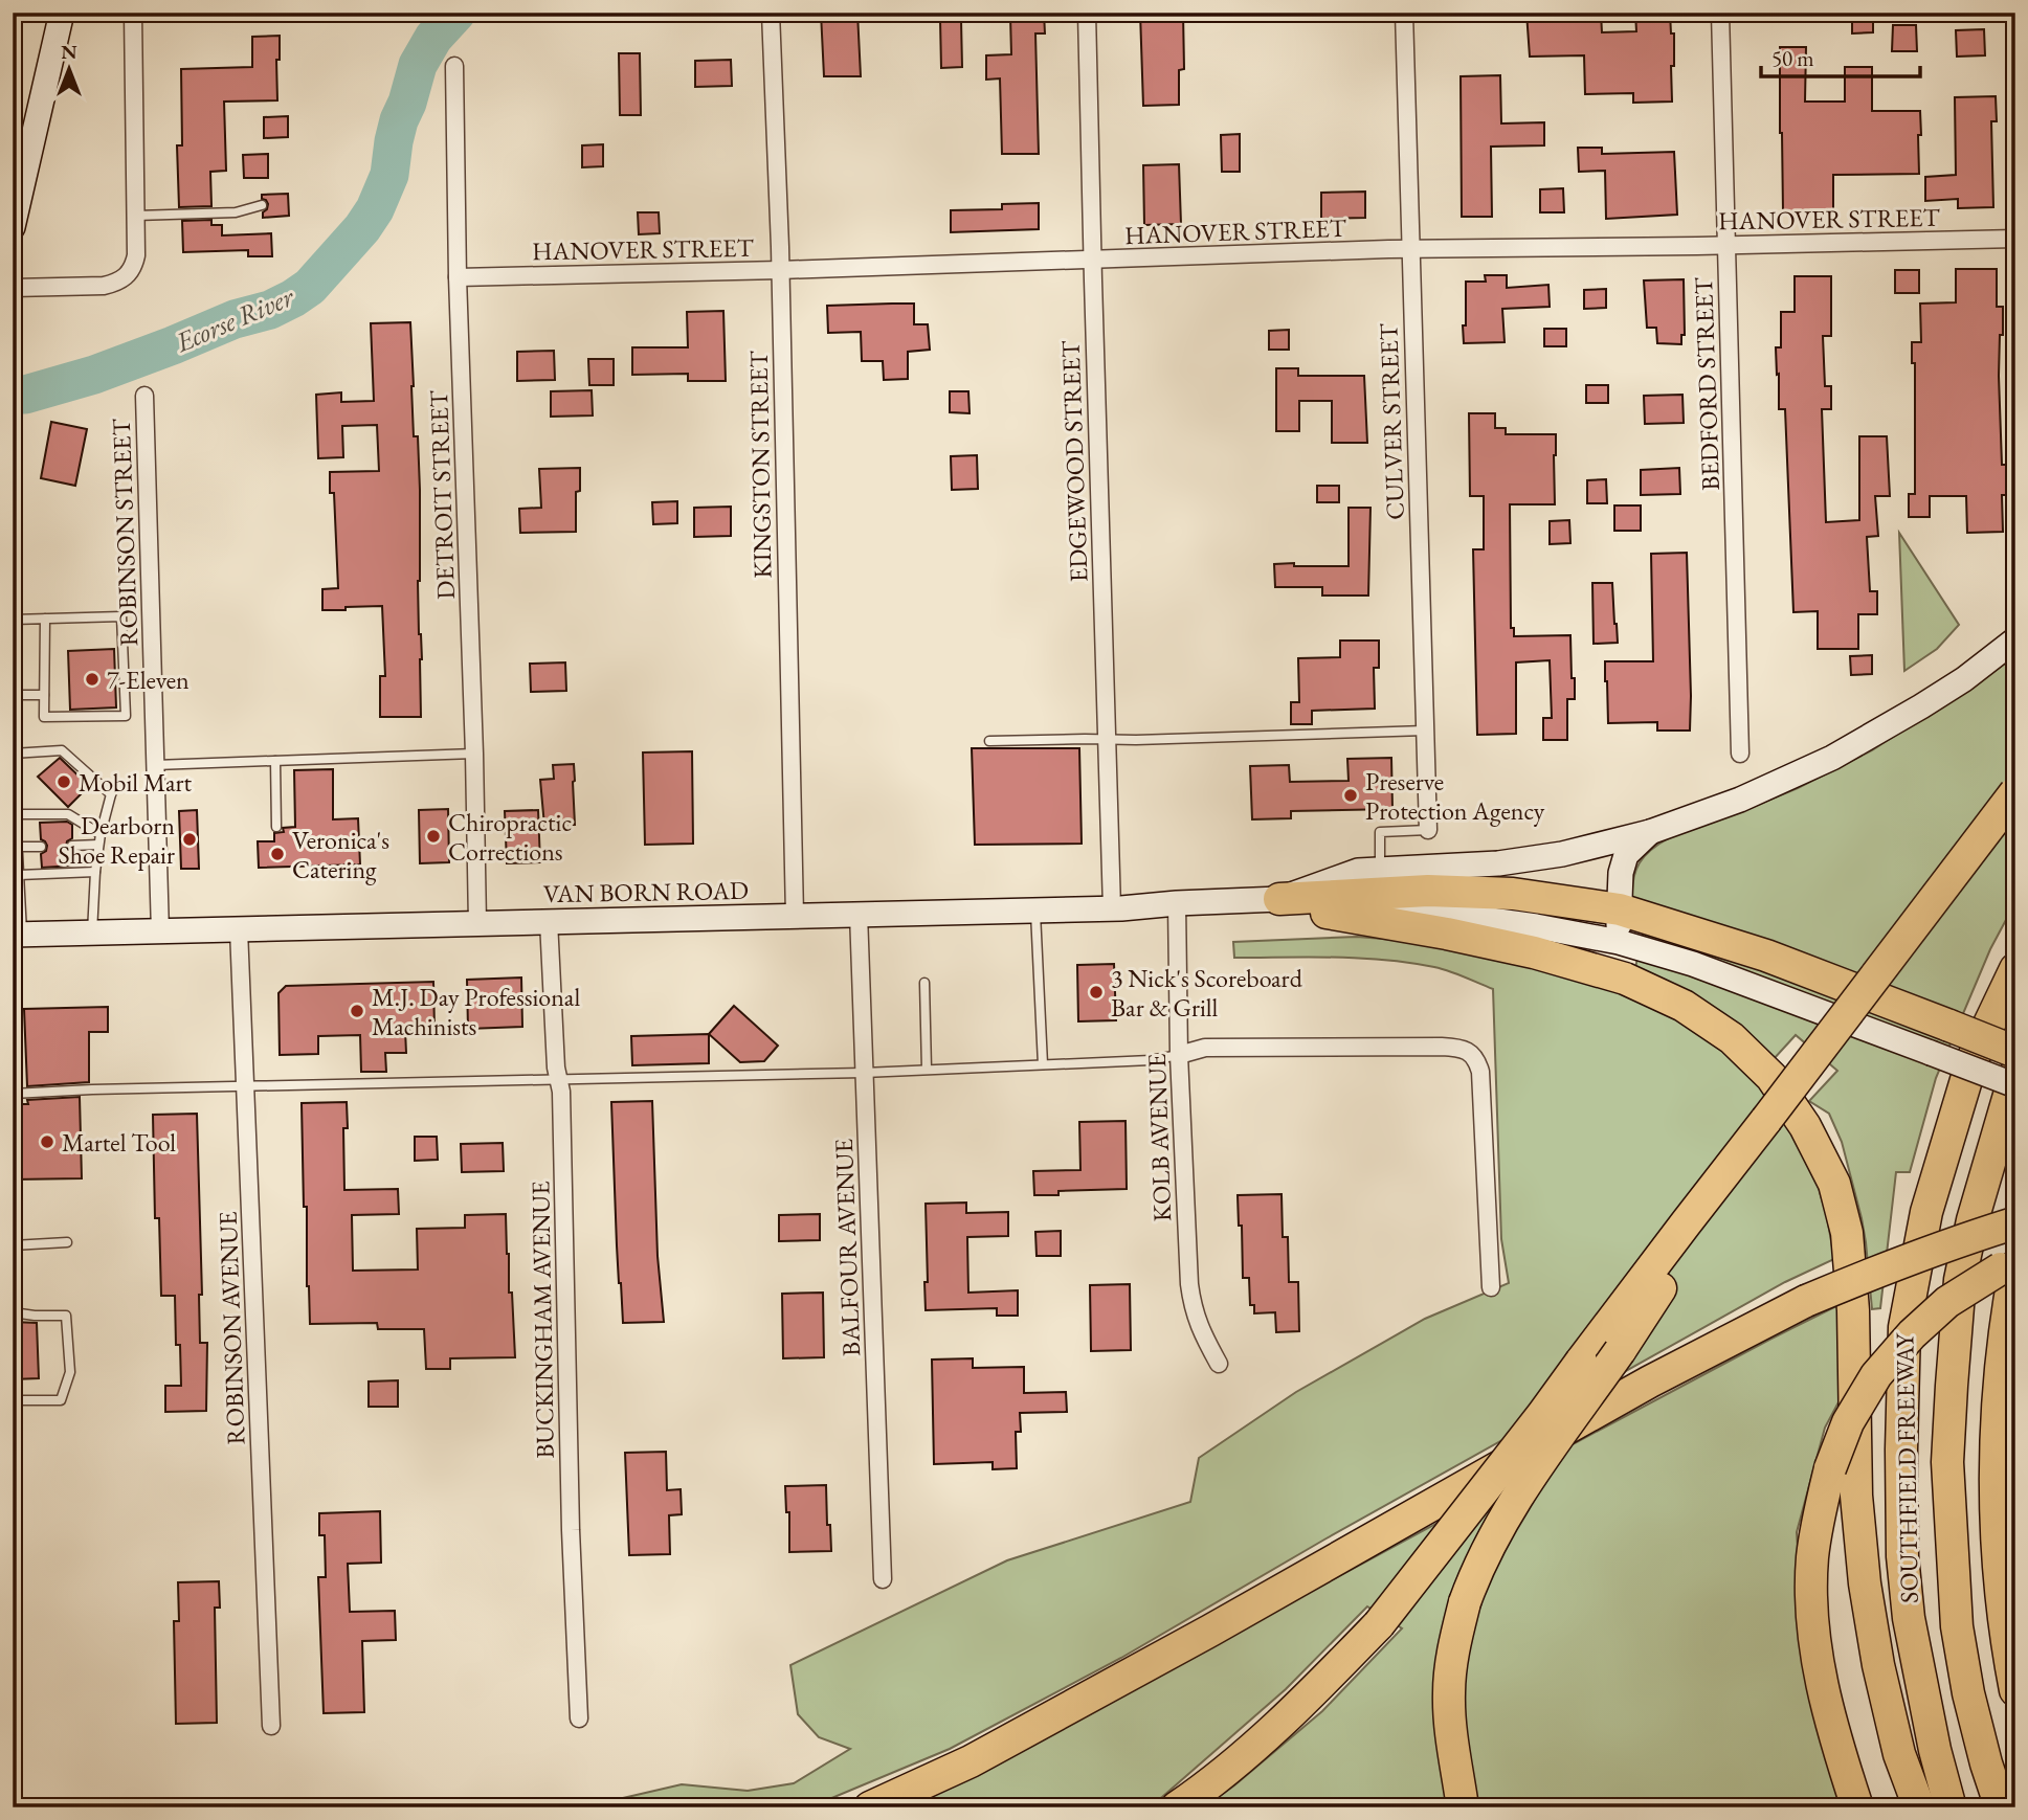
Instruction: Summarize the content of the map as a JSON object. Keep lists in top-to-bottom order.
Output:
{
  "streets": {
    "highway": ["SOUTHFIELD FREEWAY"],
    "main road": ["VAN BORN ROAD"],
    "street": [
      "HANOVER STREET",
      "BEDFORD STREET",
      "CULVER STREET",
      "EDGEWOOD STREET",
      "KINGSTON STREET",
      "DETROIT STREET",
      "ROBINSON STREET",
      "KOLB AVENUE",
      "BALFOUR AVENUE",
      "BUCKINGHAM AVENUE",
      "ROBINSON AVENUE"
    ]
  },
  "crossings": [
    ["HANOVER STREET", "BEDFORD STREET"],
    ["HANOVER STREET", "CULVER STREET"],
    ["HANOVER STREET", "EDGEWOOD STREET"],
    ["HANOVER STREET", "KINGSTON STREET"],
    ["HANOVER STREET", "DETROIT STREET"],
    ["EDGEWOOD STREET", "VAN BORN ROAD"],
    ["KINGSTON STREET", "VAN BORN ROAD"],
    ["DETROIT STREET", "VAN BORN ROAD"],
    ["ROBINSON STREET", "VAN BORN ROAD"],
    ["VAN BORN ROAD", "KOLB AVENUE"],
    ["VAN BORN ROAD", "BALFOUR AVENUE"],
    ["VAN BORN ROAD", "BUCKINGHAM AVENUE"],
    ["VAN BORN ROAD", "ROBINSON AVENUE"]
  ],
  "water": ["Ecorse River"],
  "places": [
    "7-Eleven",
    "Mobil Mart",
    "Preserve Protection Agency",
    "Chiropractic Corrections",
    "Dearborn Shoe Repair",
    "Veronica's Catering",
    "3 Nick's Scoreboard Bar & Grill",
    "M.J. Day Professional Machinists",
    "Martel Tool"
  ],
  "scale_bar": "50 m",
  "north": "top"
}
